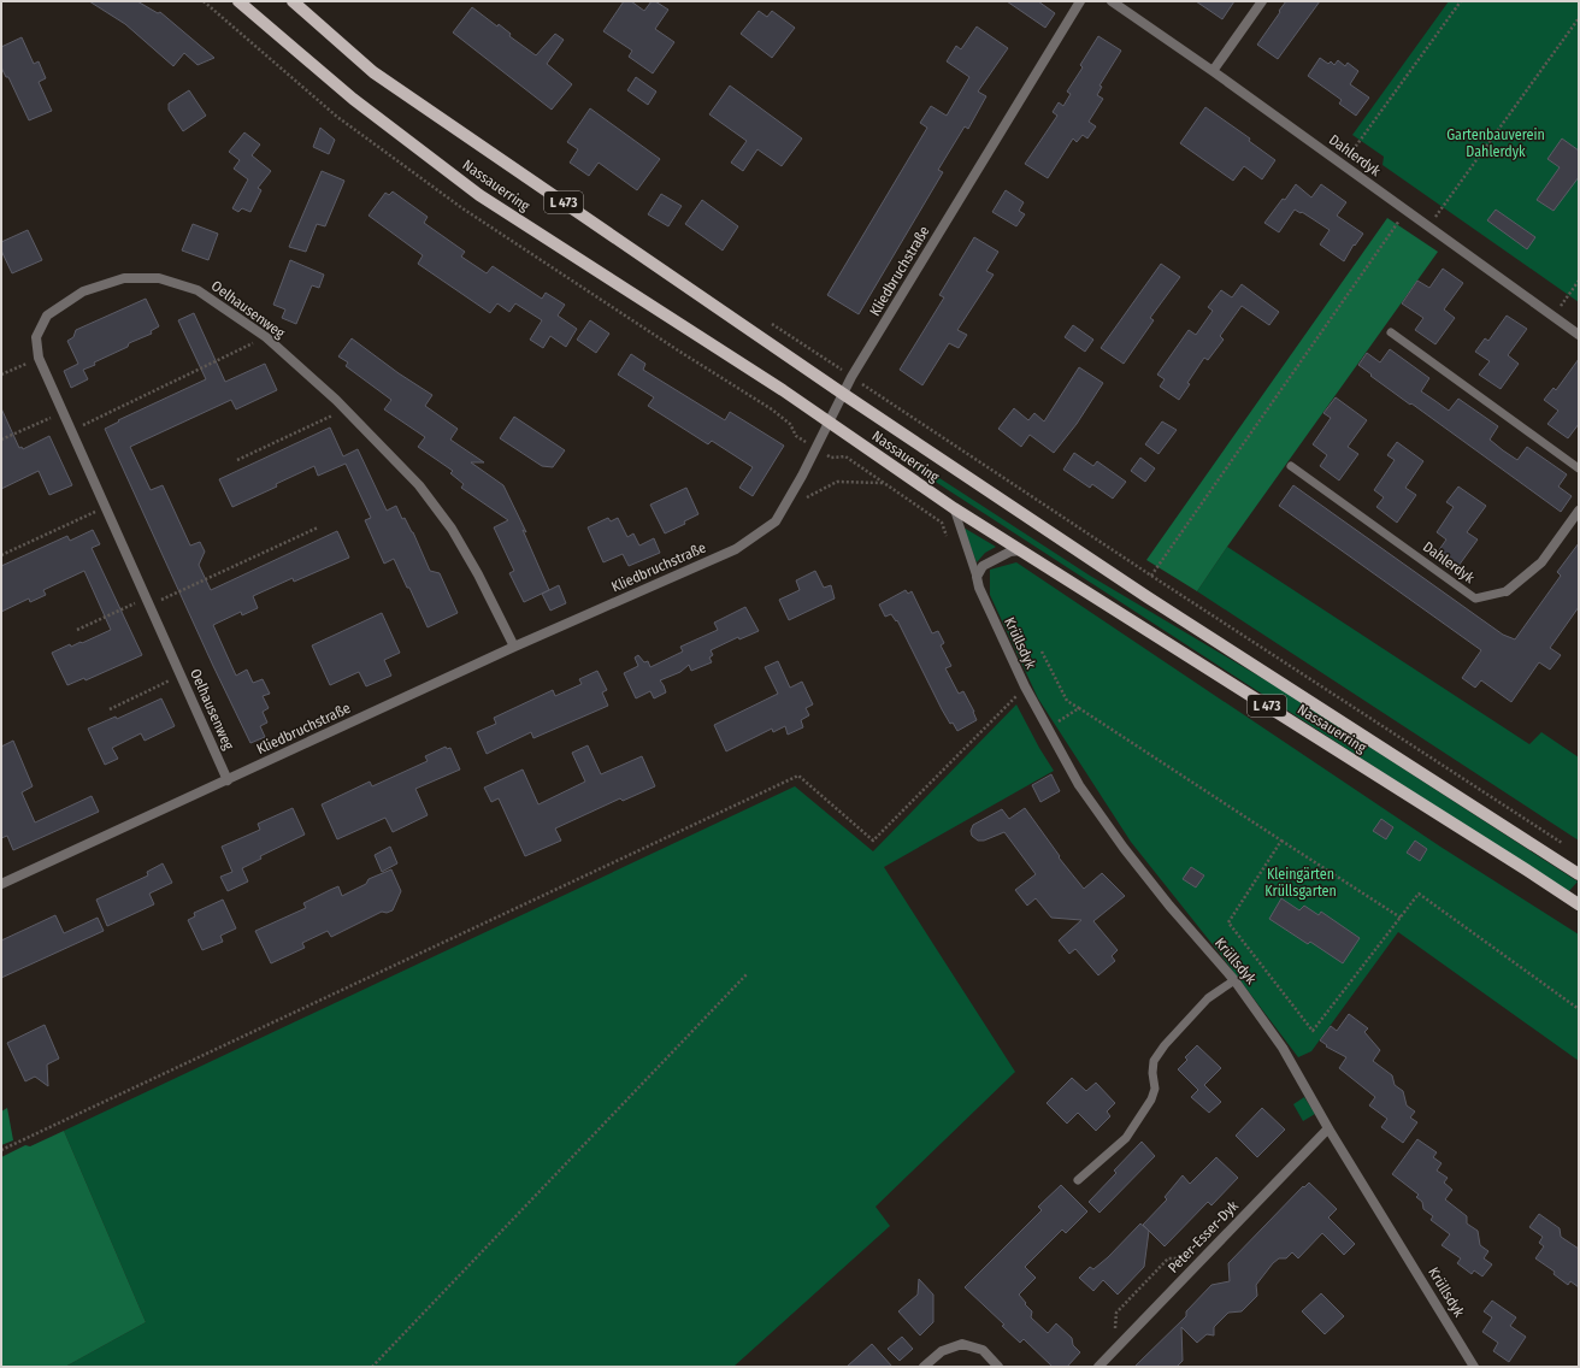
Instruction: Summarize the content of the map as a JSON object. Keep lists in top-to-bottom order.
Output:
{
  "streets": {
    "main road": ["Nassauerring", "L 473"],
    "street": [
      "Dahlerdyk",
      "Kliedbruchstraße",
      "Oelhausenweg",
      "Krüllsdyk",
      "Peter-Esser-Dyk"
    ]
  },
  "crossings": [
    ["Nassauerring", "Kliedbruchstraße"],
    ["Nassauerring", "Krüllsdyk"],
    ["Kliedbruchstraße", "Oelhausenweg"],
    ["Krüllsdyk", "Peter-Esser-Dyk"]
  ],
  "parks": ["Gartenbauverein Dahlerdyk", "Kleingärten Krüllsgarten"]
}
